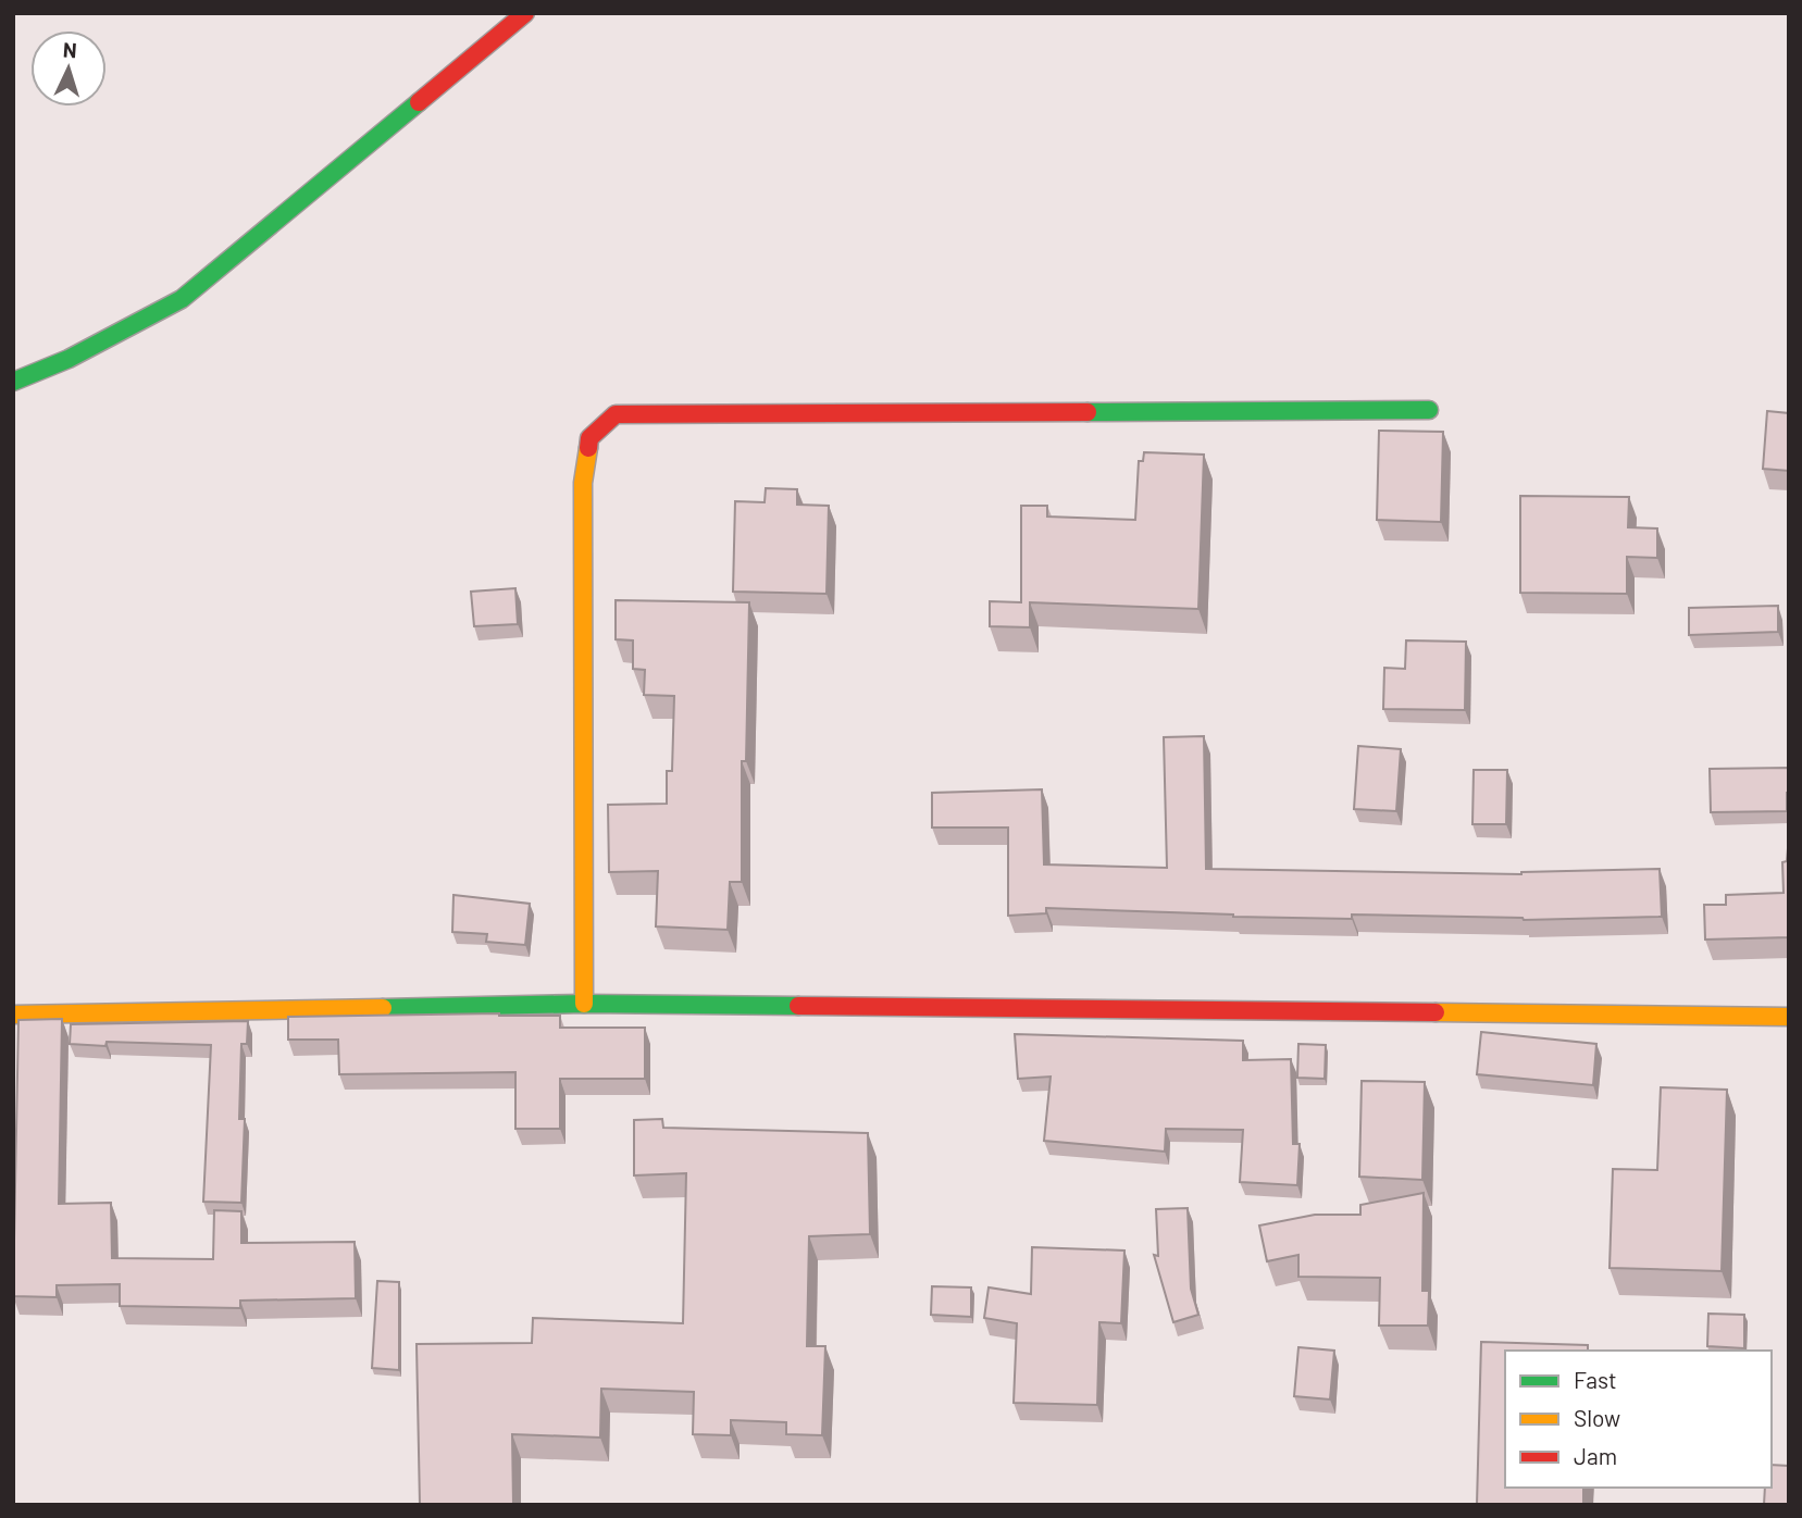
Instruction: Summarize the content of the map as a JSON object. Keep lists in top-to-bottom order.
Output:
{
  "legend": ["Fast", "Slow", "Jam"],
  "north": "top"
}
